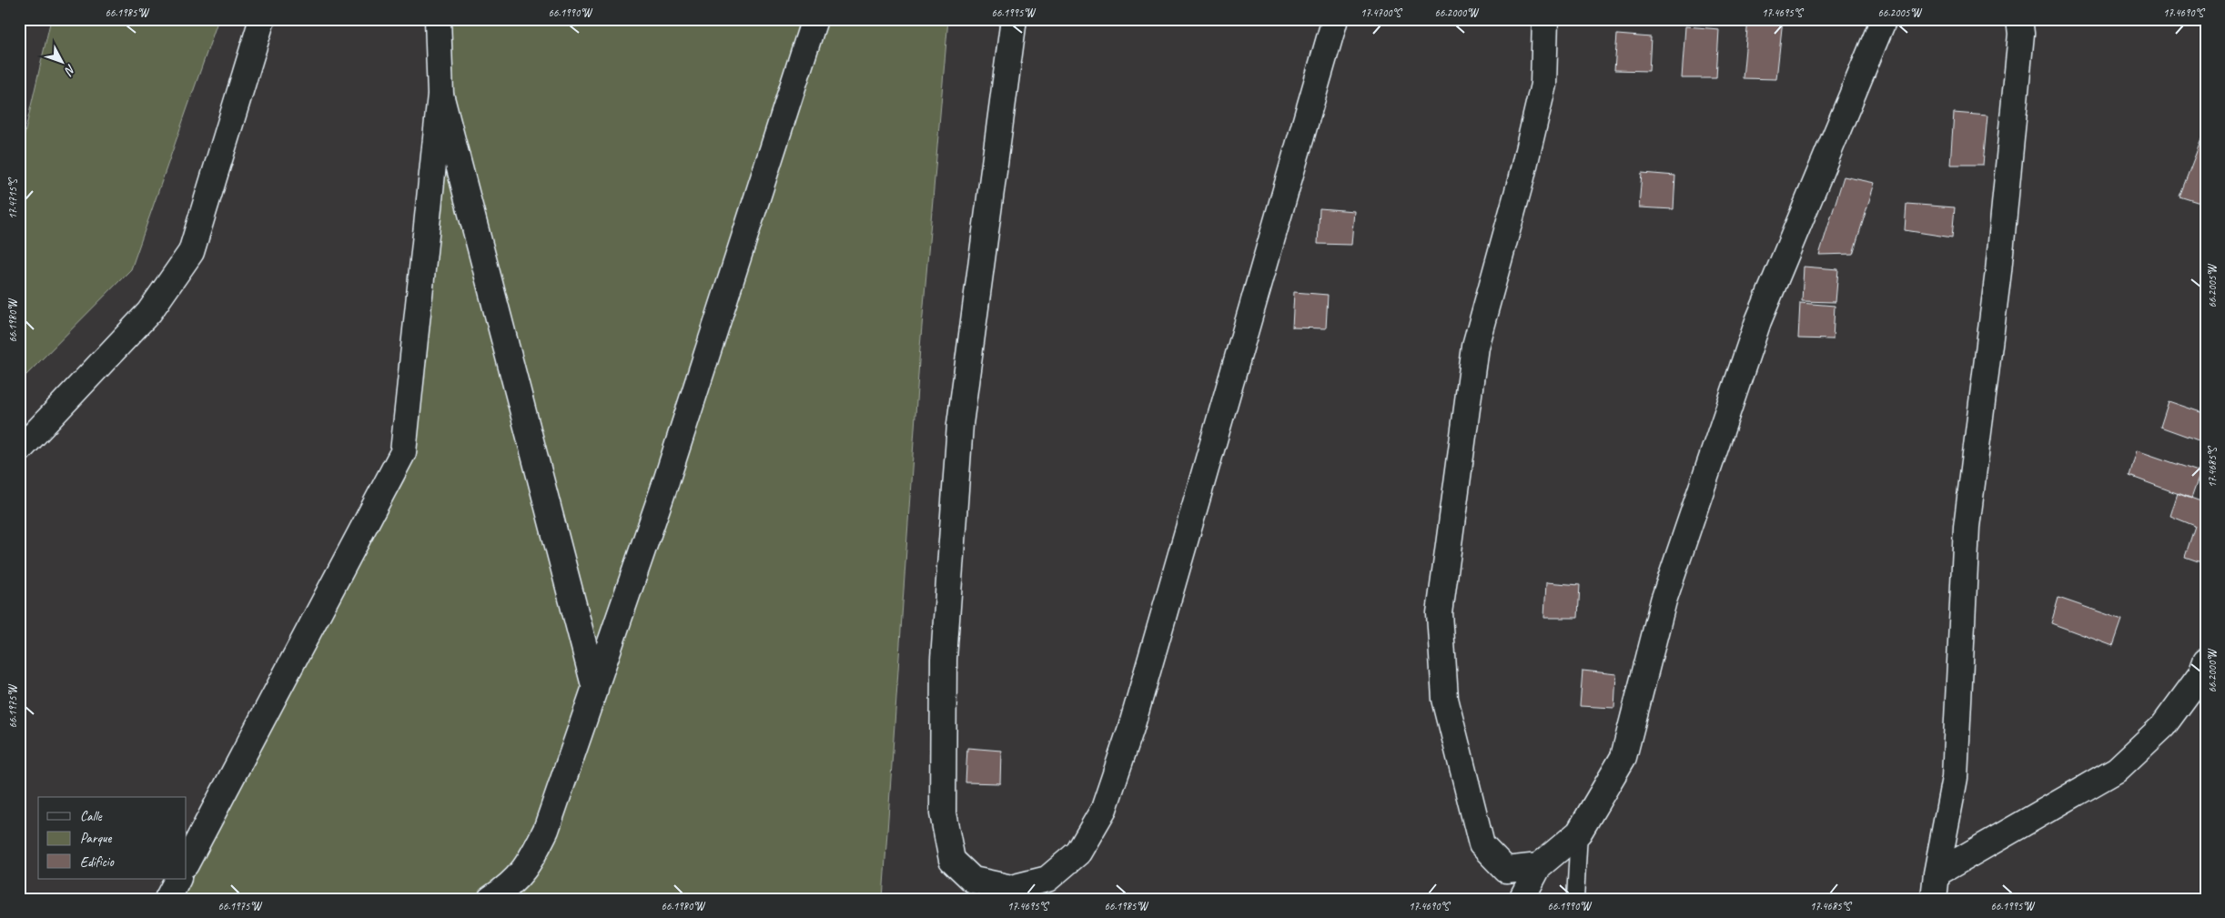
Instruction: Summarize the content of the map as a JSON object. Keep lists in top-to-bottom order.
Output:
{
  "legend": ["Calle", "Parque", "Edificio"],
  "north": "bottom right",
  "coordinates": [
    "66.1985°W",
    "66.1990°W",
    "66.1995°W",
    "17.4700°S",
    "66.2000°W",
    "17.4695°S",
    "66.2005°W",
    "17.4690°S",
    "17.4715°S",
    "66.1980°W",
    "17.4685°S",
    "66.1975°W"
  ]
}
